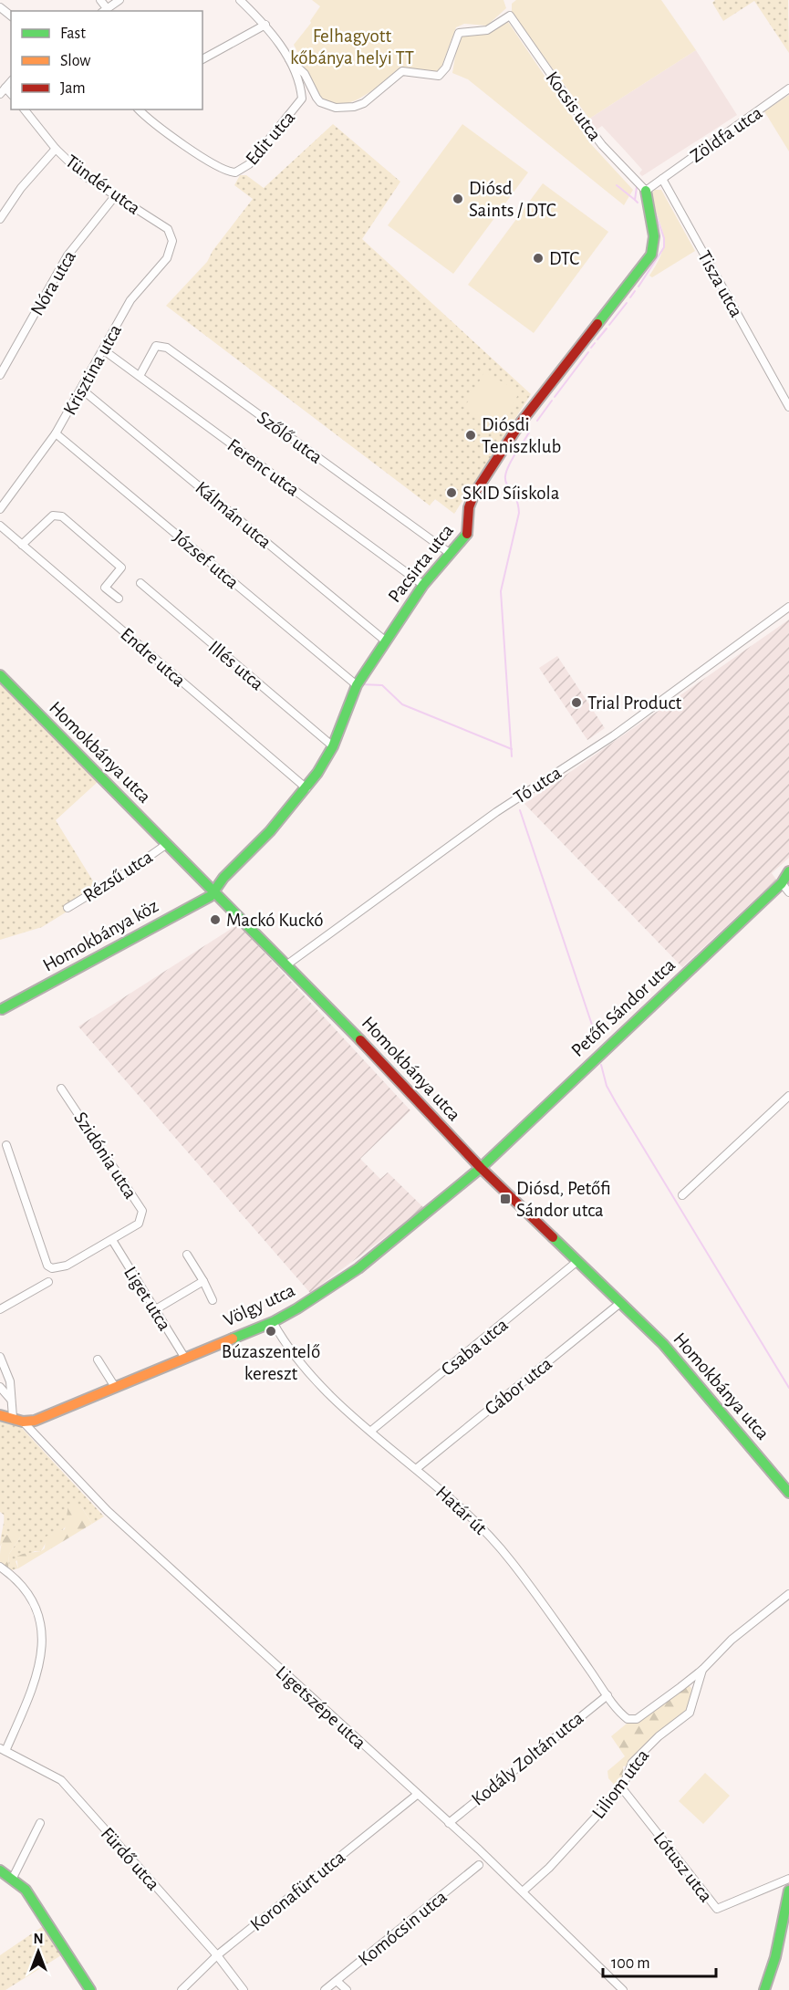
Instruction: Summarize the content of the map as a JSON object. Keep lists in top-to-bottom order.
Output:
{
  "streets": {
    "street": [
      "Kocsis utca",
      "Zöldfa utca",
      "Edit utca",
      "Tündér utca",
      "Nóra utca",
      "Tisza utca",
      "Krisztina utca",
      "Szőlő utca",
      "Ferenc utca",
      "Kálmán utca",
      "József utca",
      "Pacsirta utca",
      "Endre utca",
      "Illés utca",
      "Homokbánya utca",
      "Tó utca",
      "Rézsű utca",
      "Homokbánya köz",
      "Petőfi Sándor utca",
      "Szidónia utca",
      "Liget utca",
      "Völgy utca",
      "Csaba utca",
      "Gábor utca",
      "Határ út",
      "Ligetszépe utca",
      "Kodály Zoltán utca",
      "Liliom utca",
      "Fürdő utca",
      "Lótusz utca",
      "Koronafürt utca",
      "Komócsin utca"
    ]
  },
  "crossings": [
    ["Kocsis utca", "Edit utca"],
    ["Kocsis utca", "Pacsirta utca"],
    ["Zöldfa utca", "Tisza utca"],
    ["Tündér utca", "Nóra utca"],
    ["Tündér utca", "Krisztina utca"],
    ["Krisztina utca", "Ferenc utca"],
    ["Krisztina utca", "Kálmán utca"],
    ["Krisztina utca", "József utca"],
    ["Szőlő utca", "Ferenc utca"],
    ["Szőlő utca", "Pacsirta utca"],
    ["Ferenc utca", "Pacsirta utca"],
    ["Kálmán utca", "Pacsirta utca"],
    ["József utca", "Pacsirta utca"],
    ["Pacsirta utca", "Endre utca"],
    ["Pacsirta utca", "Illés utca"],
    ["Pacsirta utca", "Homokbánya utca"],
    ["Pacsirta utca", "Homokbánya köz"],
    ["Homokbánya utca", "Tó utca"],
    ["Homokbánya utca", "Rézsű utca"],
    ["Homokbánya utca", "Homokbánya köz"],
    ["Homokbánya utca", "Petőfi Sándor utca"],
    ["Homokbánya utca", "Völgy utca"],
    ["Homokbánya utca", "Csaba utca"],
    ["Homokbánya utca", "Gábor utca"],
    ["Petőfi Sándor utca", "Völgy utca"],
    ["Szidónia utca", "Liget utca"],
    ["Liget utca", "Völgy utca"],
    ["Völgy utca", "Határ út"],
    ["Völgy utca", "Ligetszépe utca"],
    ["Csaba utca", "Határ út"],
    ["Gábor utca", "Határ út"],
    ["Határ út", "Kodály Zoltán utca"],
    ["Határ út", "Liliom utca"],
    ["Ligetszépe utca", "Kodály Zoltán utca"],
    ["Ligetszépe utca", "Liliom utca"],
    ["Ligetszépe utca", "Koronafürt utca"],
    ["Liliom utca", "Lótusz utca"],
    ["Fürdő utca", "Koronafürt utca"]
  ],
  "parks": ["Felhagyott kőbánya helyi TT"],
  "places": {
    "other": [
      "Diósd Saints / DTC",
      "DTC",
      "Diósdi Teniszklub",
      "SKID Síiskola",
      "Trial Product",
      "Mackó Kuckó",
      "Búzaszentelő kereszt"
    ],
    "transit": ["Diósd, Petőfi Sándor utca"]
  },
  "legend": ["Fast", "Slow", "Jam"],
  "scale_bar": "100 m",
  "north": "top"
}
